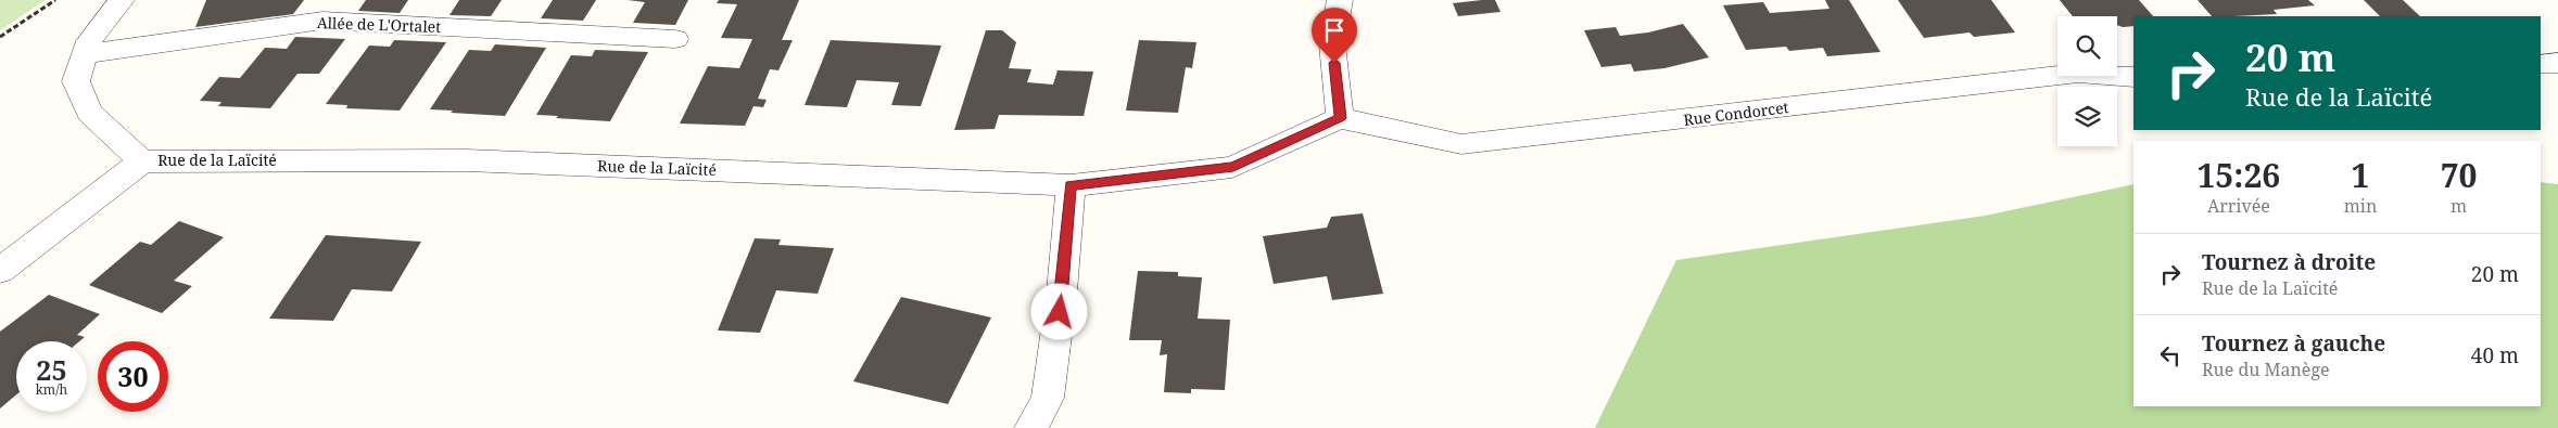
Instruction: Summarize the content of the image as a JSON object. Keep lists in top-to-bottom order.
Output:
{
  "streets": {
    "street": ["Allée de L'Ortalet", "Rue Condorcet", "Rue de la Laïcité"]
  },
  "crossings": [
    ["Rue Condorcet", "Rue de la Laïcité"]
  ],
  "page": {
    "turn": ["20 m", "Rue de la Laïcité"],
    "eta": [
      "15:26",
      "Arrivée",
      "1",
      "min",
      "70",
      "m"
    ],
    "list": [
      {
        "name": "Tournez à droite",
        "note": "Rue de la Laïcité",
        "value": "20 m"
      },
      {
        "name": "Tournez à gauche",
        "note": "Rue du Manège",
        "value": "40 m"
      }
    ],
    "speed": "25 km/h",
    "limit": "30"
  }
}
